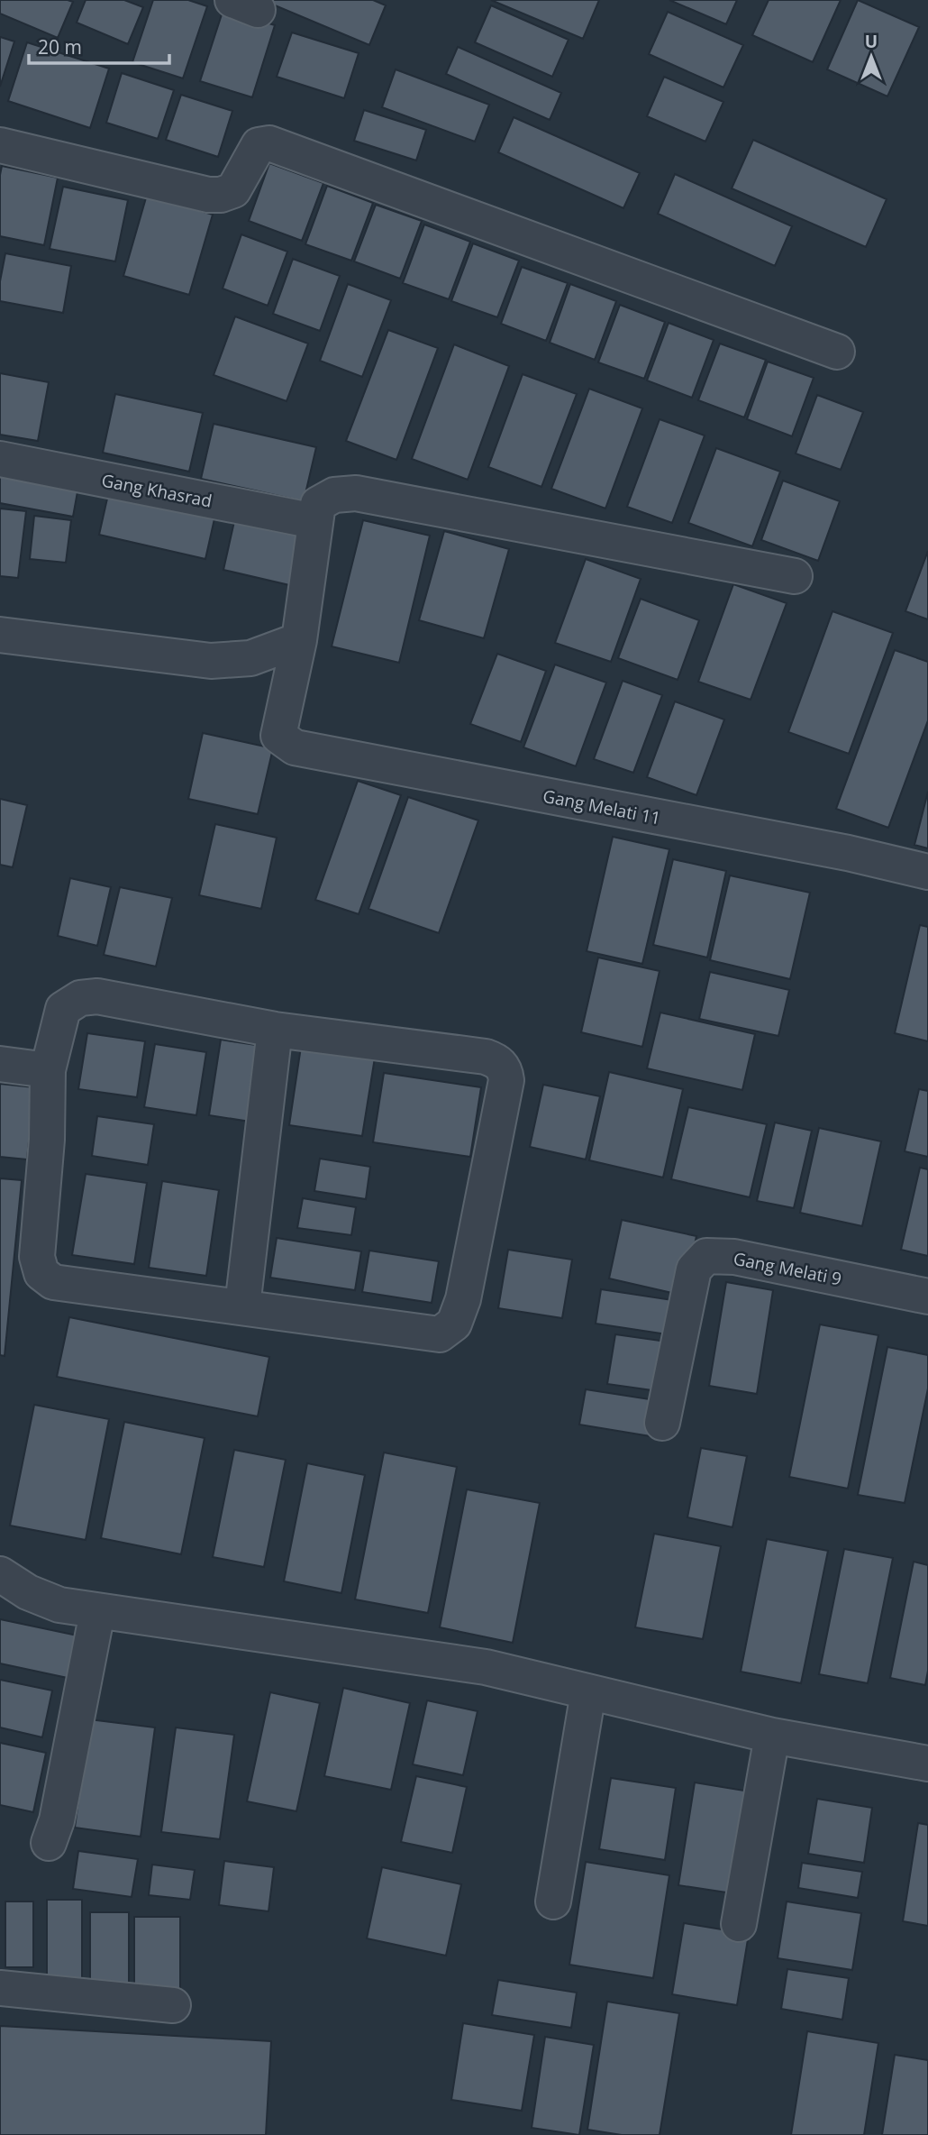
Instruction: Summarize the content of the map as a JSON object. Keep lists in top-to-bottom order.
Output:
{
  "streets": {
    "street": ["Gang Khasrad", "Gang Melati 11", "Gang Melati 9"]
  },
  "scale_bar": "20 m",
  "north": "top"
}
